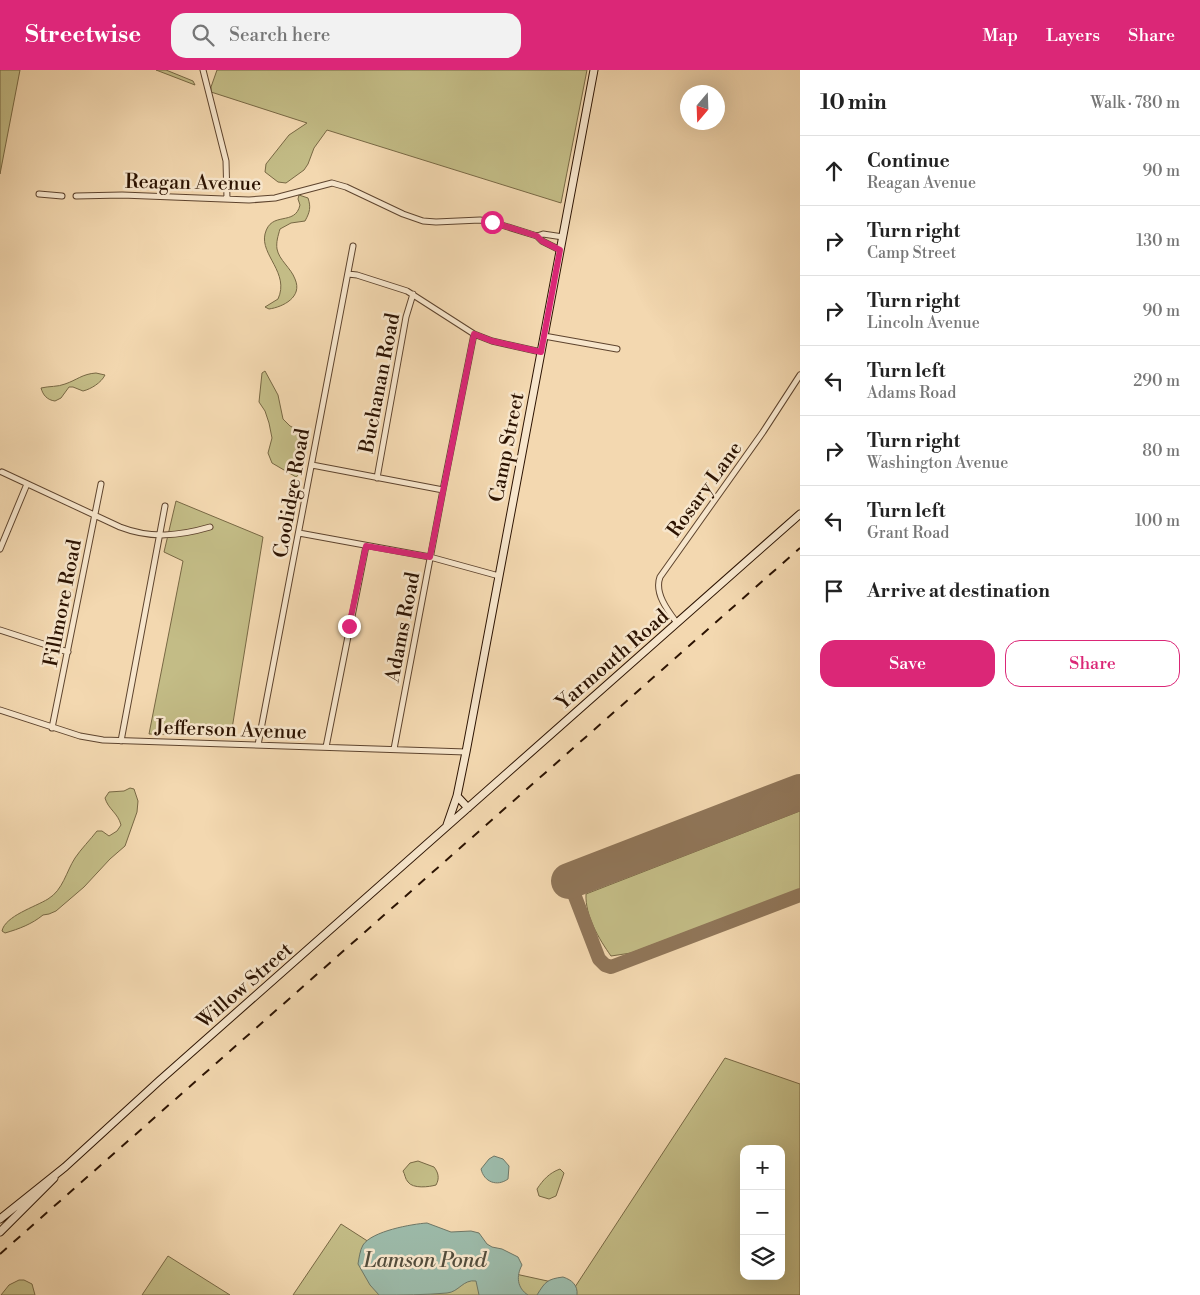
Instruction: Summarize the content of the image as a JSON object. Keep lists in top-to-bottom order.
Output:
{
  "streets": {
    "main road": ["Camp Street", "Yarmouth Road", "Willow Street"],
    "street": [
      "Reagan Avenue",
      "Buchanan Road",
      "Rosary Lane",
      "Coolidge Road",
      "Fillmore Road",
      "Adams Road",
      "Jefferson Avenue"
    ]
  },
  "crossings": [
    ["Reagan Avenue", "Camp Street"],
    ["Camp Street", "Yarmouth Road"],
    ["Camp Street", "Jefferson Avenue"],
    ["Camp Street", "Willow Street"],
    ["Rosary Lane", "Yarmouth Road"],
    ["Coolidge Road", "Jefferson Avenue"],
    ["Fillmore Road", "Jefferson Avenue"],
    ["Adams Road", "Jefferson Avenue"],
    ["Yarmouth Road", "Willow Street"]
  ],
  "water": ["Lamson Pond"],
  "north": "bottom",
  "page": {
    "header": "Streetwise",
    "search": "Search here",
    "nav": ["Map", "Layers", "Share"],
    "heading": ["10 min", "Walk · 780 m"],
    "list": [
      ["Continue", "Reagan Avenue", "90 m"],
      ["Turn right", "Camp Street", "130 m"],
      ["Turn right", "Lincoln Avenue", "90 m"],
      ["Turn left", "Adams Road", "290 m"],
      ["Turn right", "Washington Avenue", "80 m"],
      ["Turn left", "Grant Road", "100 m"],
      "Arrive at destination"
    ],
    "buttons": ["Save", "Share"],
    "map_buttons": ["+", "−"]
  }
}
